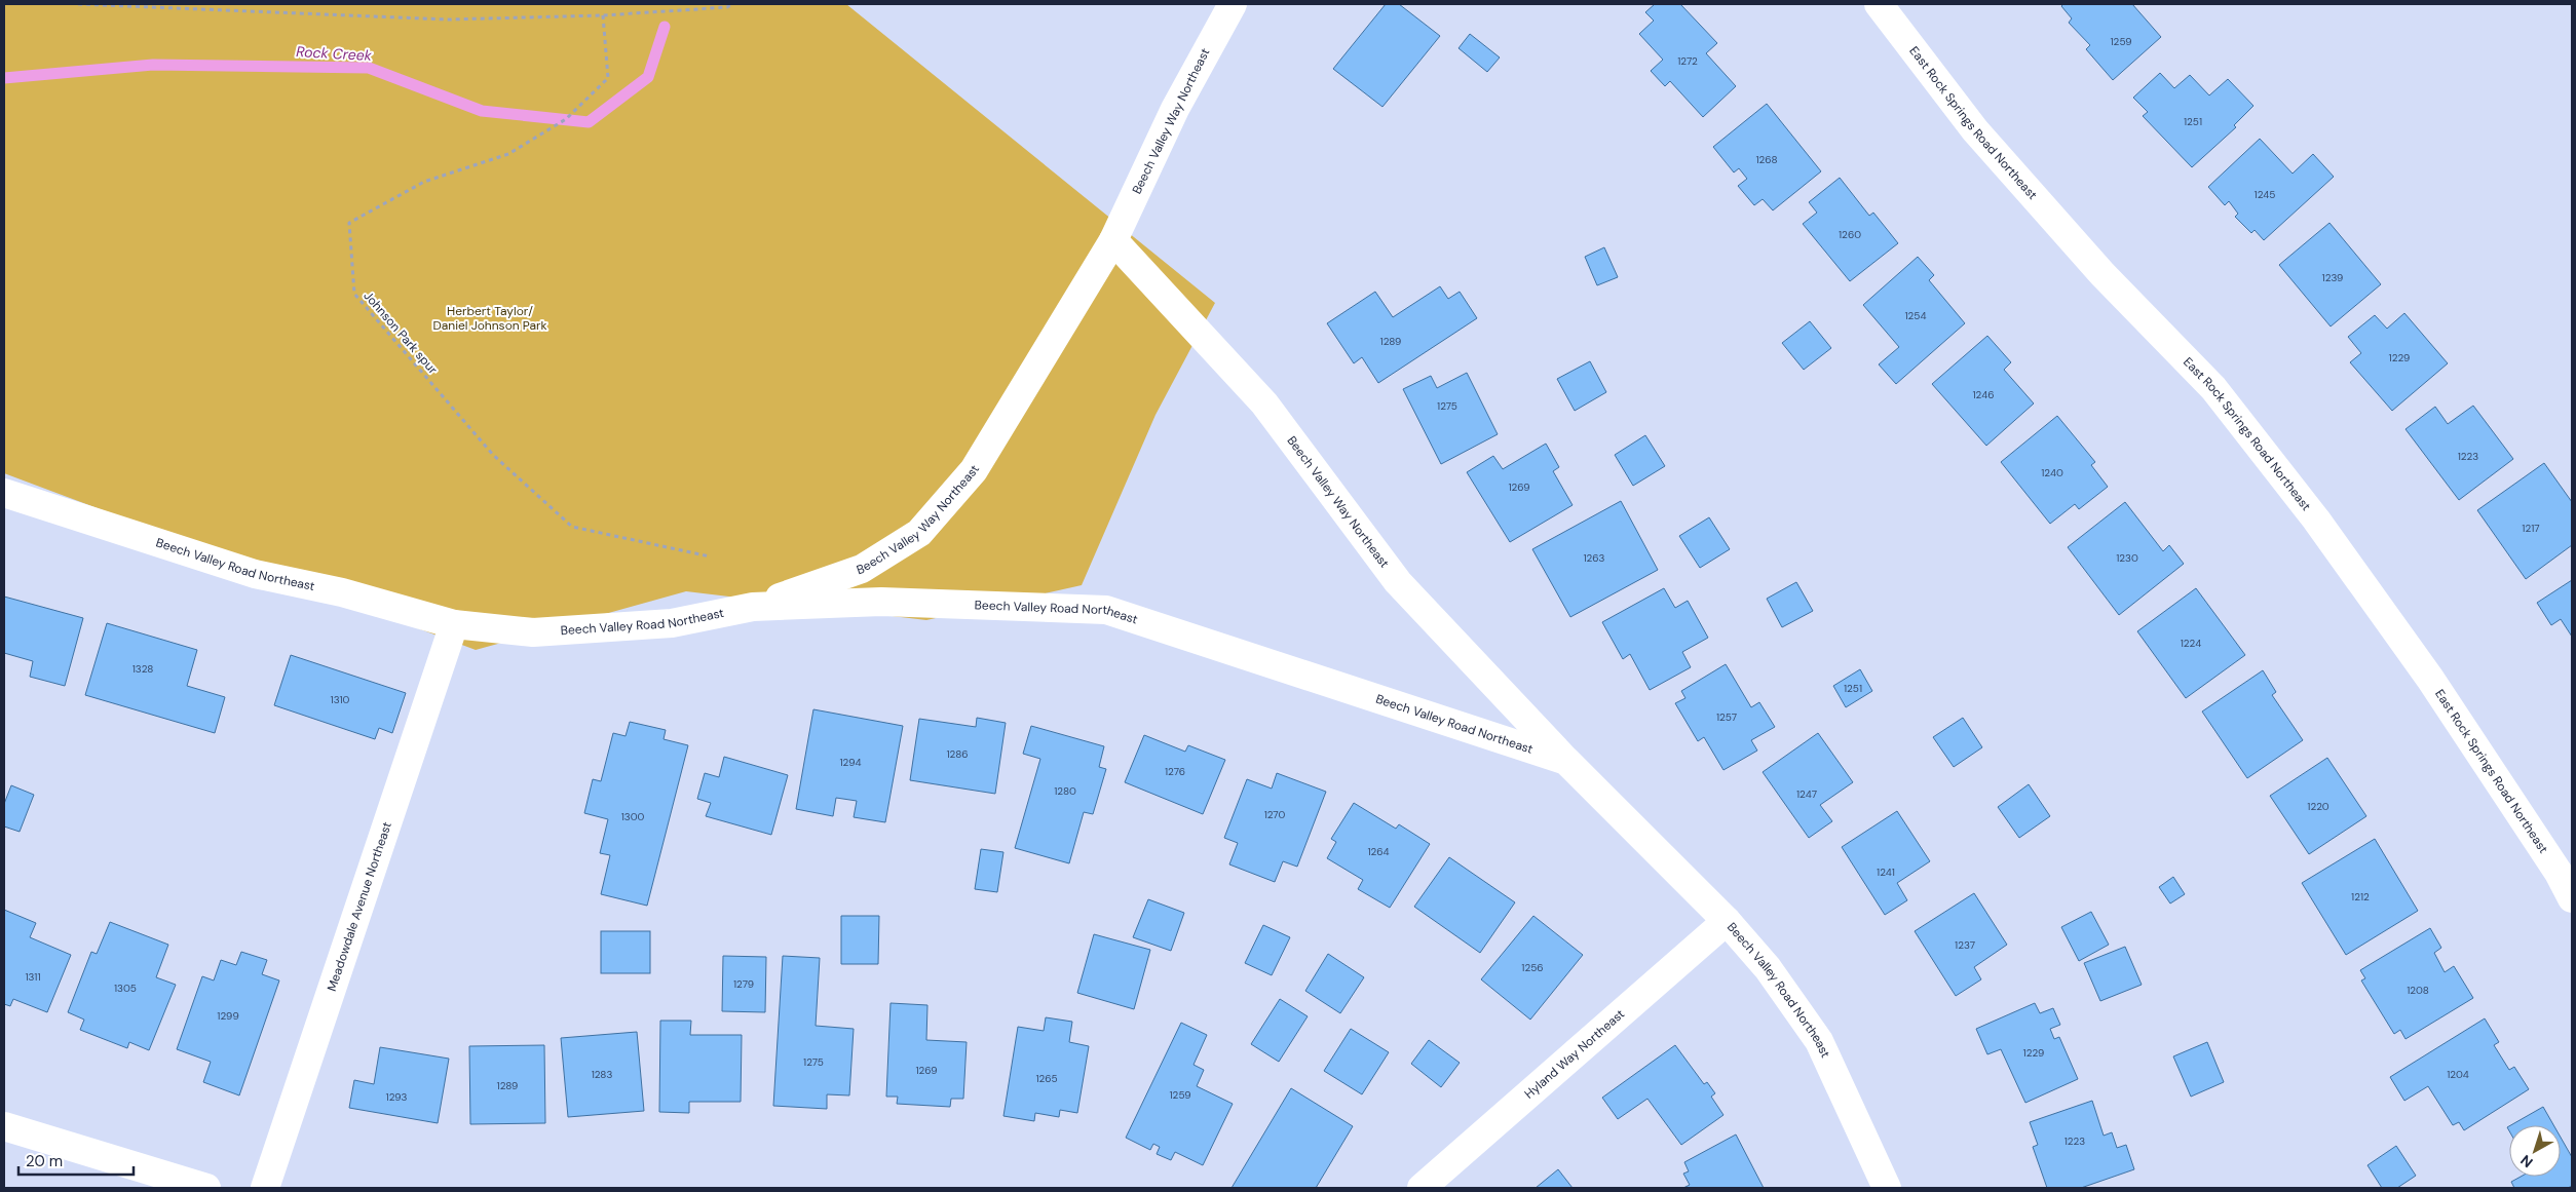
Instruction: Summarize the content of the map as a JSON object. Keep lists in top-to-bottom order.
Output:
{
  "streets": {
    "street": [
      "Beech Valley Way Northeast",
      "East Rock Springs Road Northeast",
      "Beech Valley Road Northeast",
      "Meadowdale Avenue Northeast",
      "Hyland Way Northeast"
    ],
    "path": ["Johnson Park spur"]
  },
  "crossings": [
    ["Beech Valley Way Northeast", "Beech Valley Road Northeast"],
    ["Beech Valley Road Northeast", "Meadowdale Avenue Northeast"],
    ["Beech Valley Road Northeast", "Hyland Way Northeast"]
  ],
  "water": ["Rock Creek"],
  "parks": ["Herbert Taylor/ Daniel Johnson Park"],
  "house_numbers": [
    "1259",
    "1272",
    "1251",
    "1268",
    "1245",
    "1260",
    "1239",
    "1254",
    "1289",
    "1229",
    "1246",
    "1275",
    "1223",
    "1240",
    "1269",
    "1217",
    "1263",
    "1230",
    "1224",
    "1328",
    "1251",
    "1310",
    "1257",
    "1286",
    "1294",
    "1276",
    "1280",
    "1247",
    "1220",
    "1270",
    "1300",
    "1264",
    "1241",
    "1212",
    "1237",
    "1256",
    "1311",
    "1279",
    "1305",
    "1208",
    "1299",
    "1229",
    "1275",
    "1269",
    "1283",
    "1204",
    "1265",
    "1289",
    "1259",
    "1293",
    "1223"
  ],
  "scale_bar": "20 m",
  "north": "bottom left"
}
